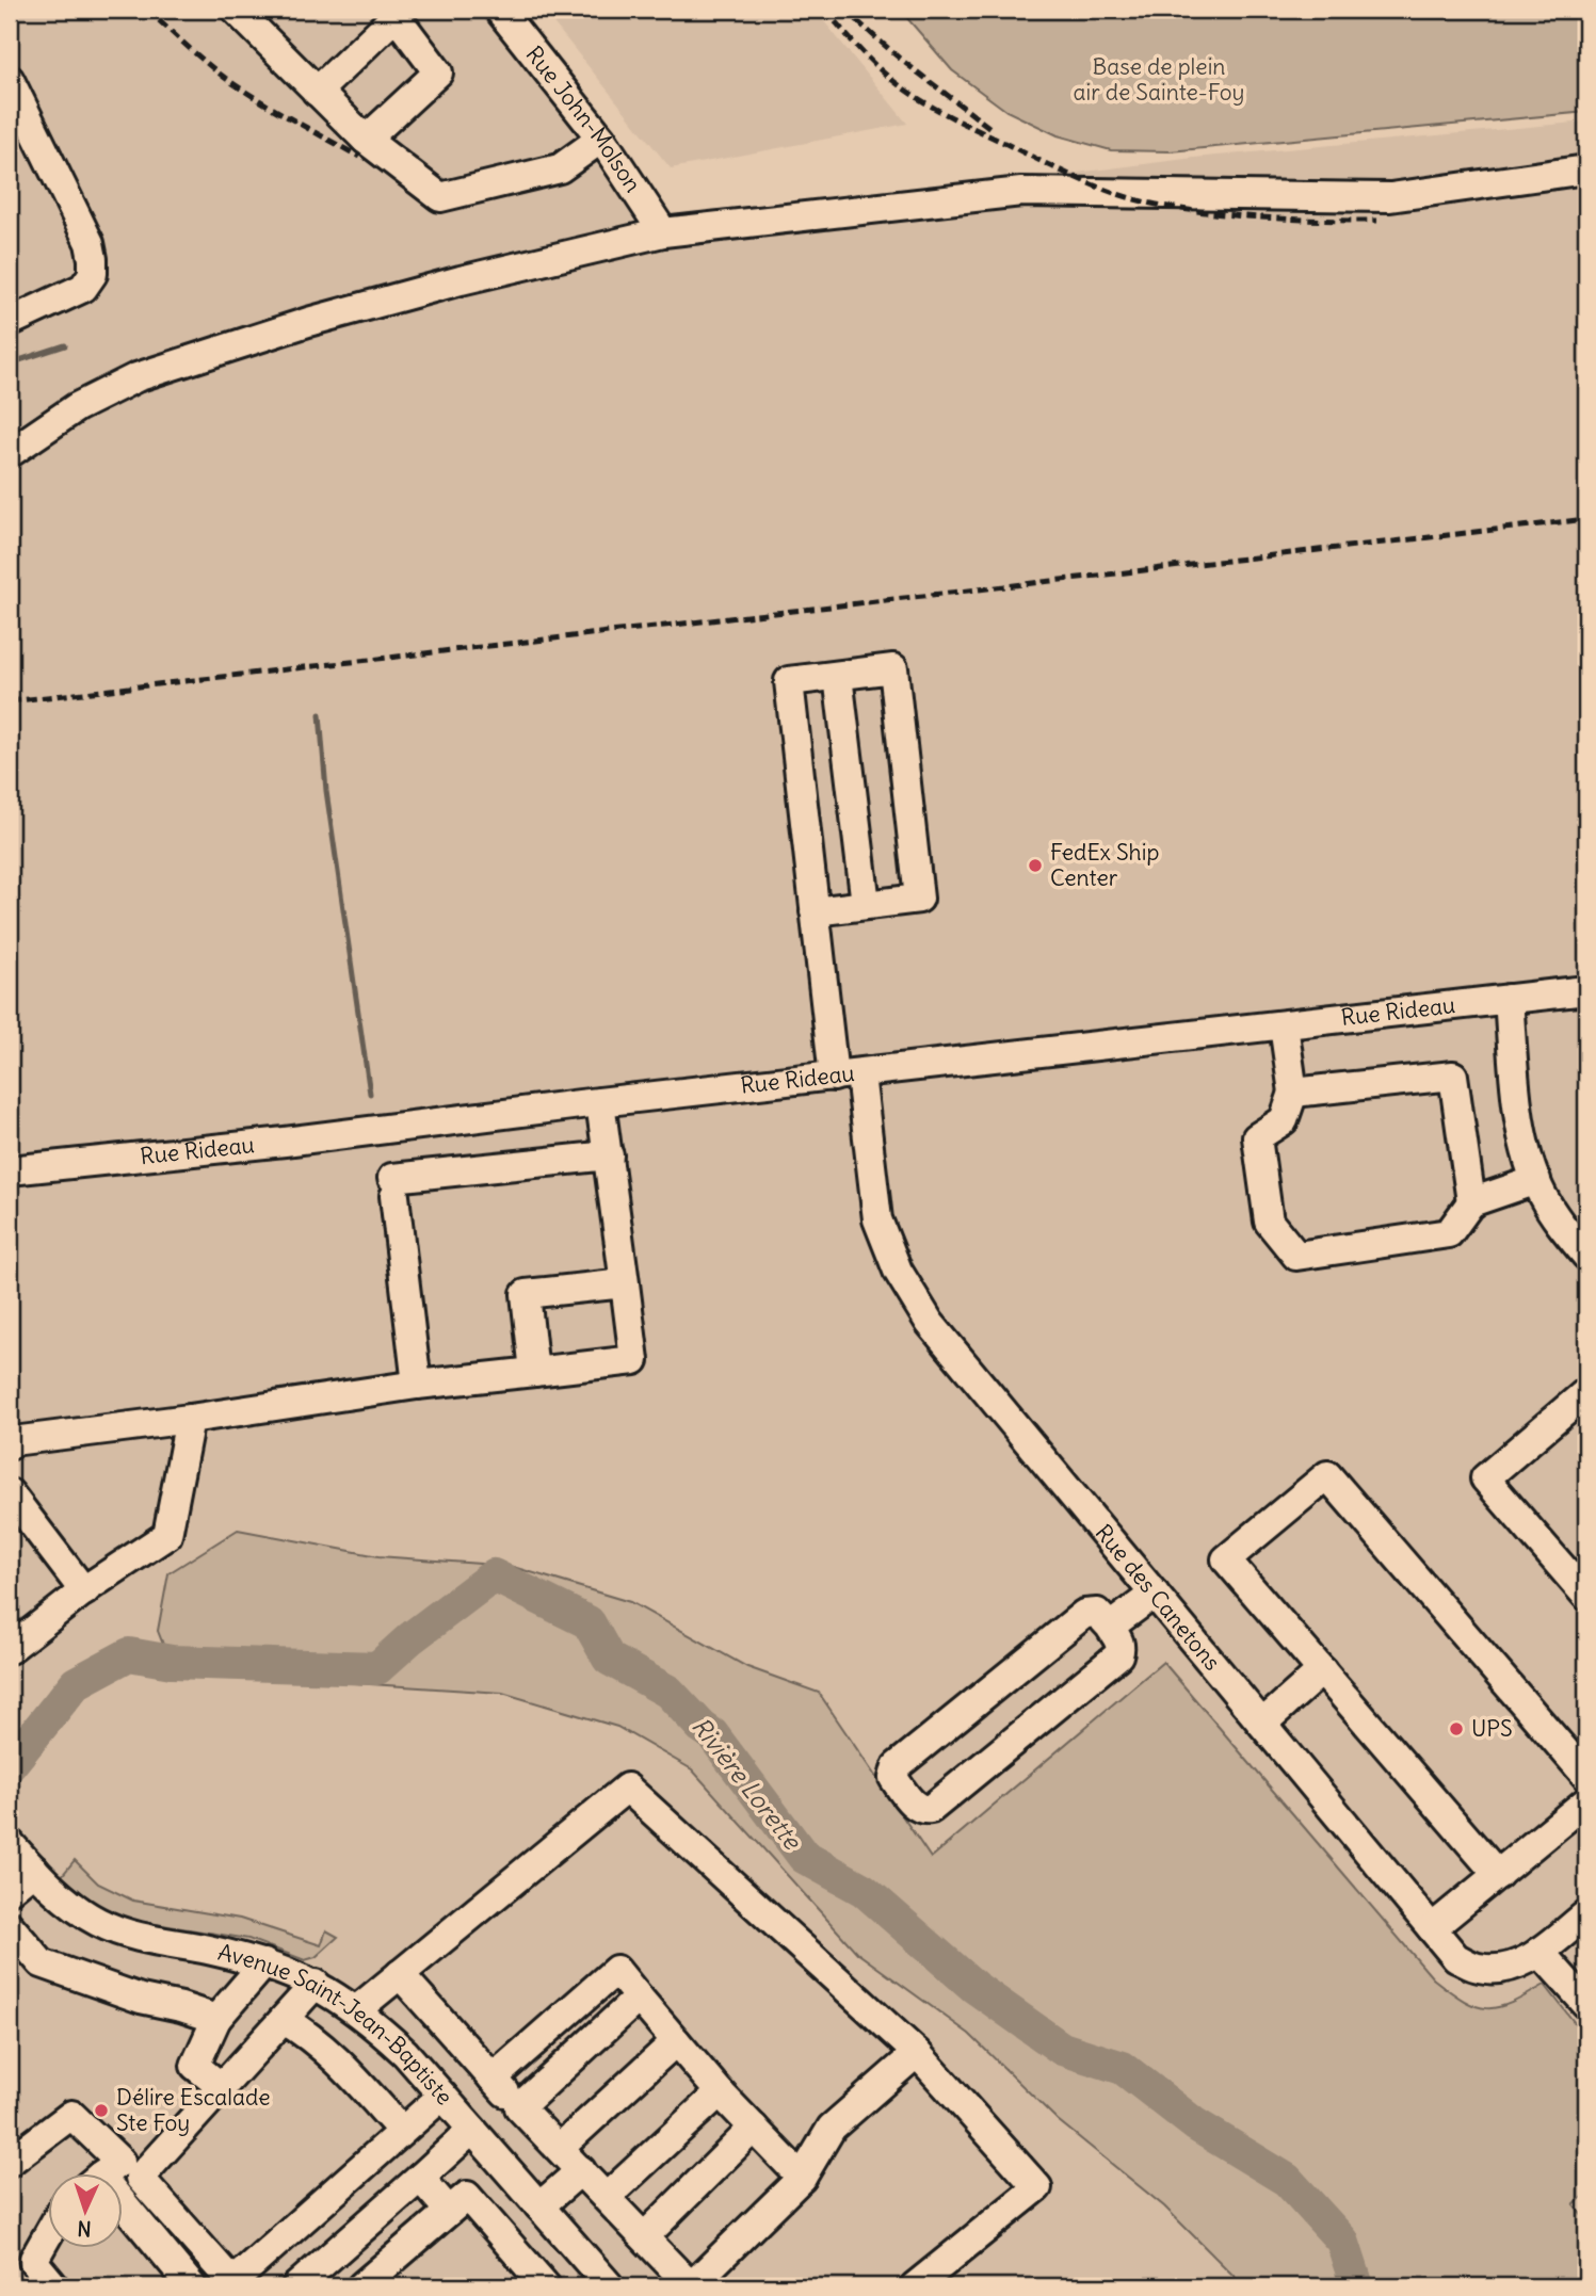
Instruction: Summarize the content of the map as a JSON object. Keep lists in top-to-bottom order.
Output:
{
  "streets": {
    "street": [
      "Rue John-Molson",
      "Rue Rideau",
      "Rue des Canetons",
      "Avenue Saint-Jean-Baptiste"
    ]
  },
  "crossings": [
    ["Rue Rideau", "Rue des Canetons"]
  ],
  "water": ["Rivière Lorette"],
  "parks": ["Base de plein air de Sainte-Foy"],
  "places": ["FedEx Ship Center", "UPS", "Délire Escalade Ste Foy"],
  "north": "bottom"
}
